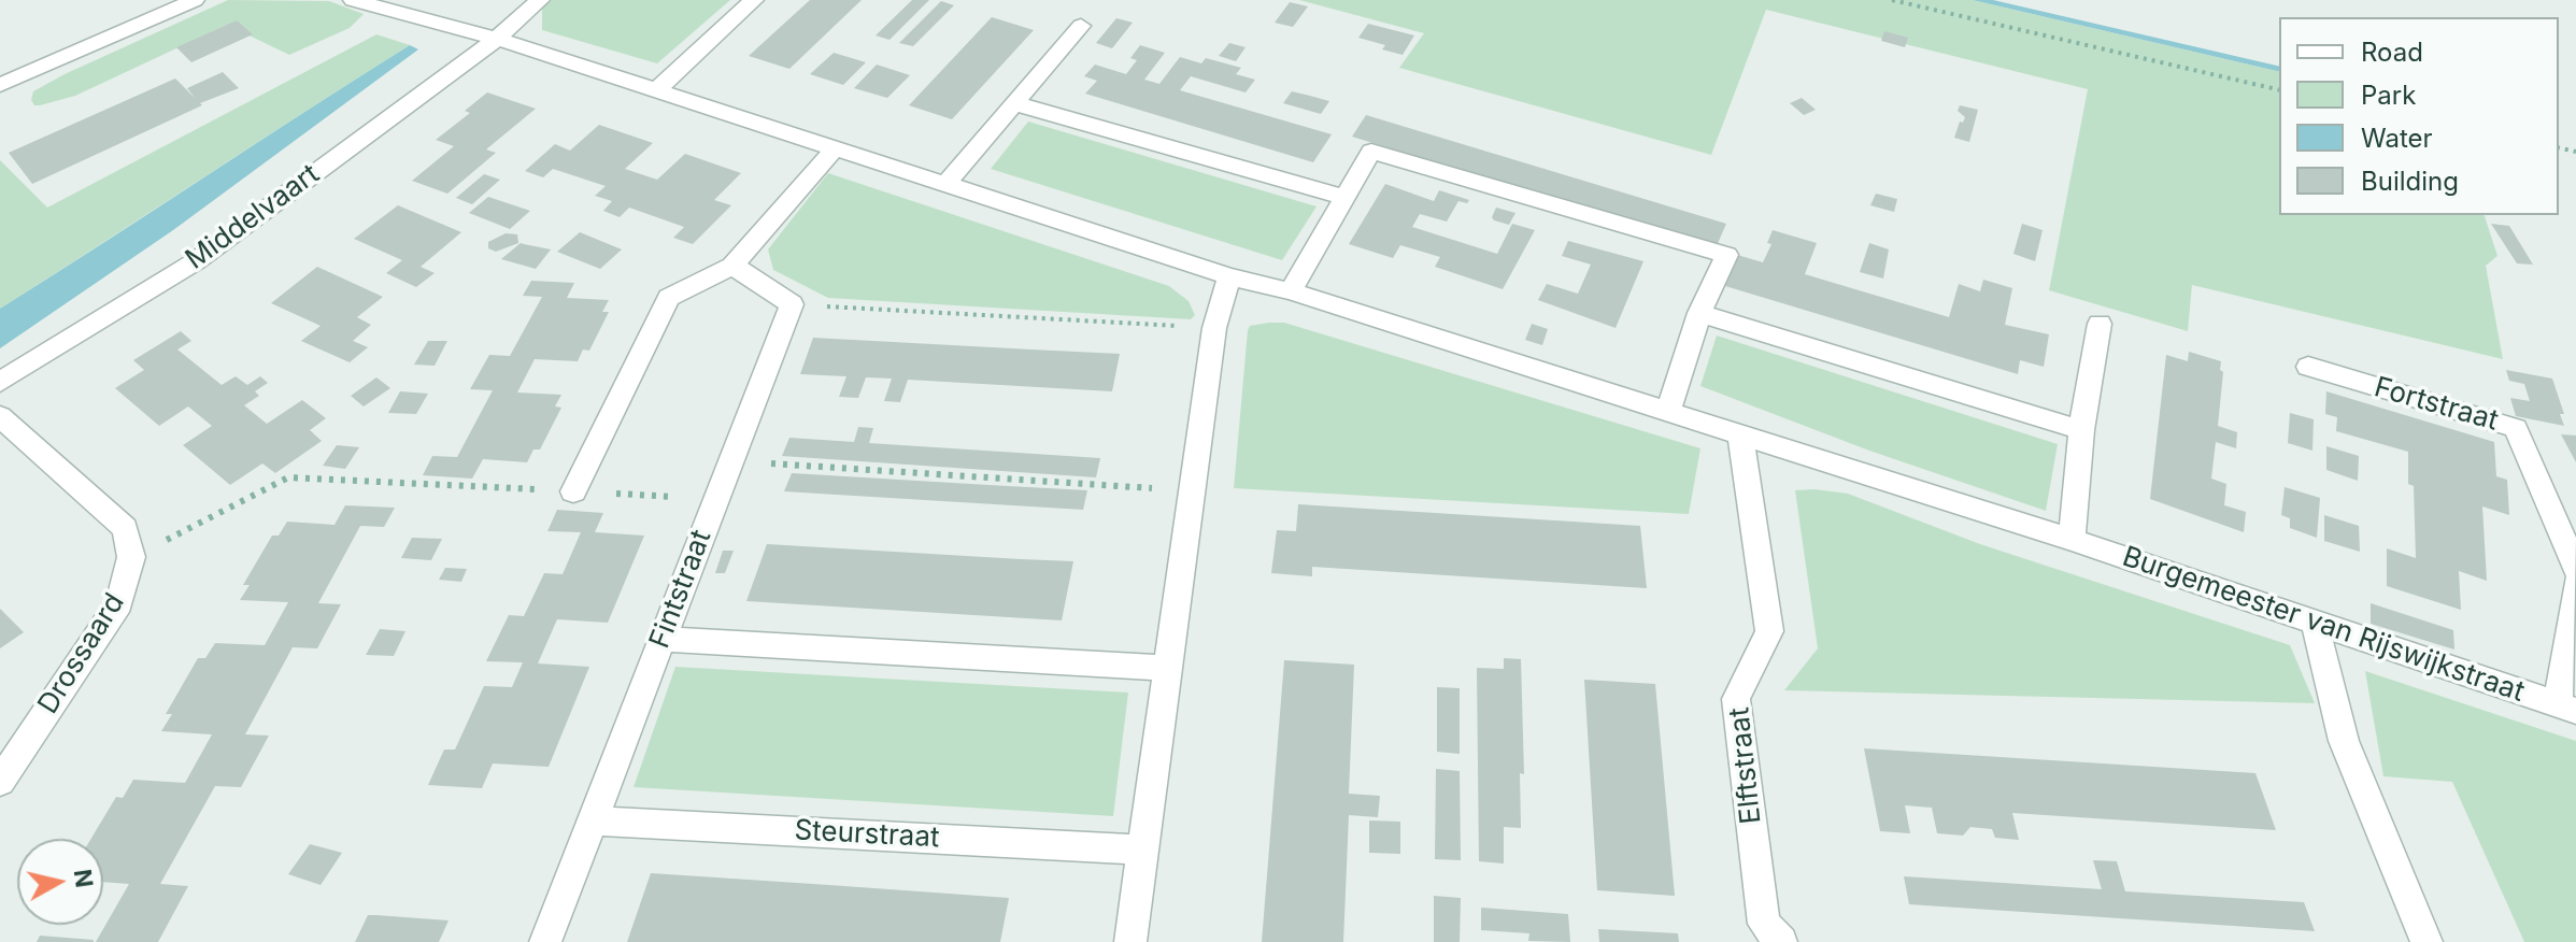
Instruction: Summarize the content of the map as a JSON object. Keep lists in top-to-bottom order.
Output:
{
  "streets": {
    "street": [
      "Middelvaart",
      "Fortstraat",
      "Fintstraat",
      "Burgemeester van Rijswijkstraat",
      "Drossaard",
      "Elftstraat",
      "Steurstraat"
    ]
  },
  "crossings": [
    ["Middelvaart", "Burgemeester van Rijswijkstraat"],
    ["Fintstraat", "Steurstraat"],
    ["Burgemeester van Rijswijkstraat", "Elftstraat"]
  ],
  "legend": [
    "Road",
    "Park",
    "Water",
    "Building"
  ],
  "north": "right"
}
